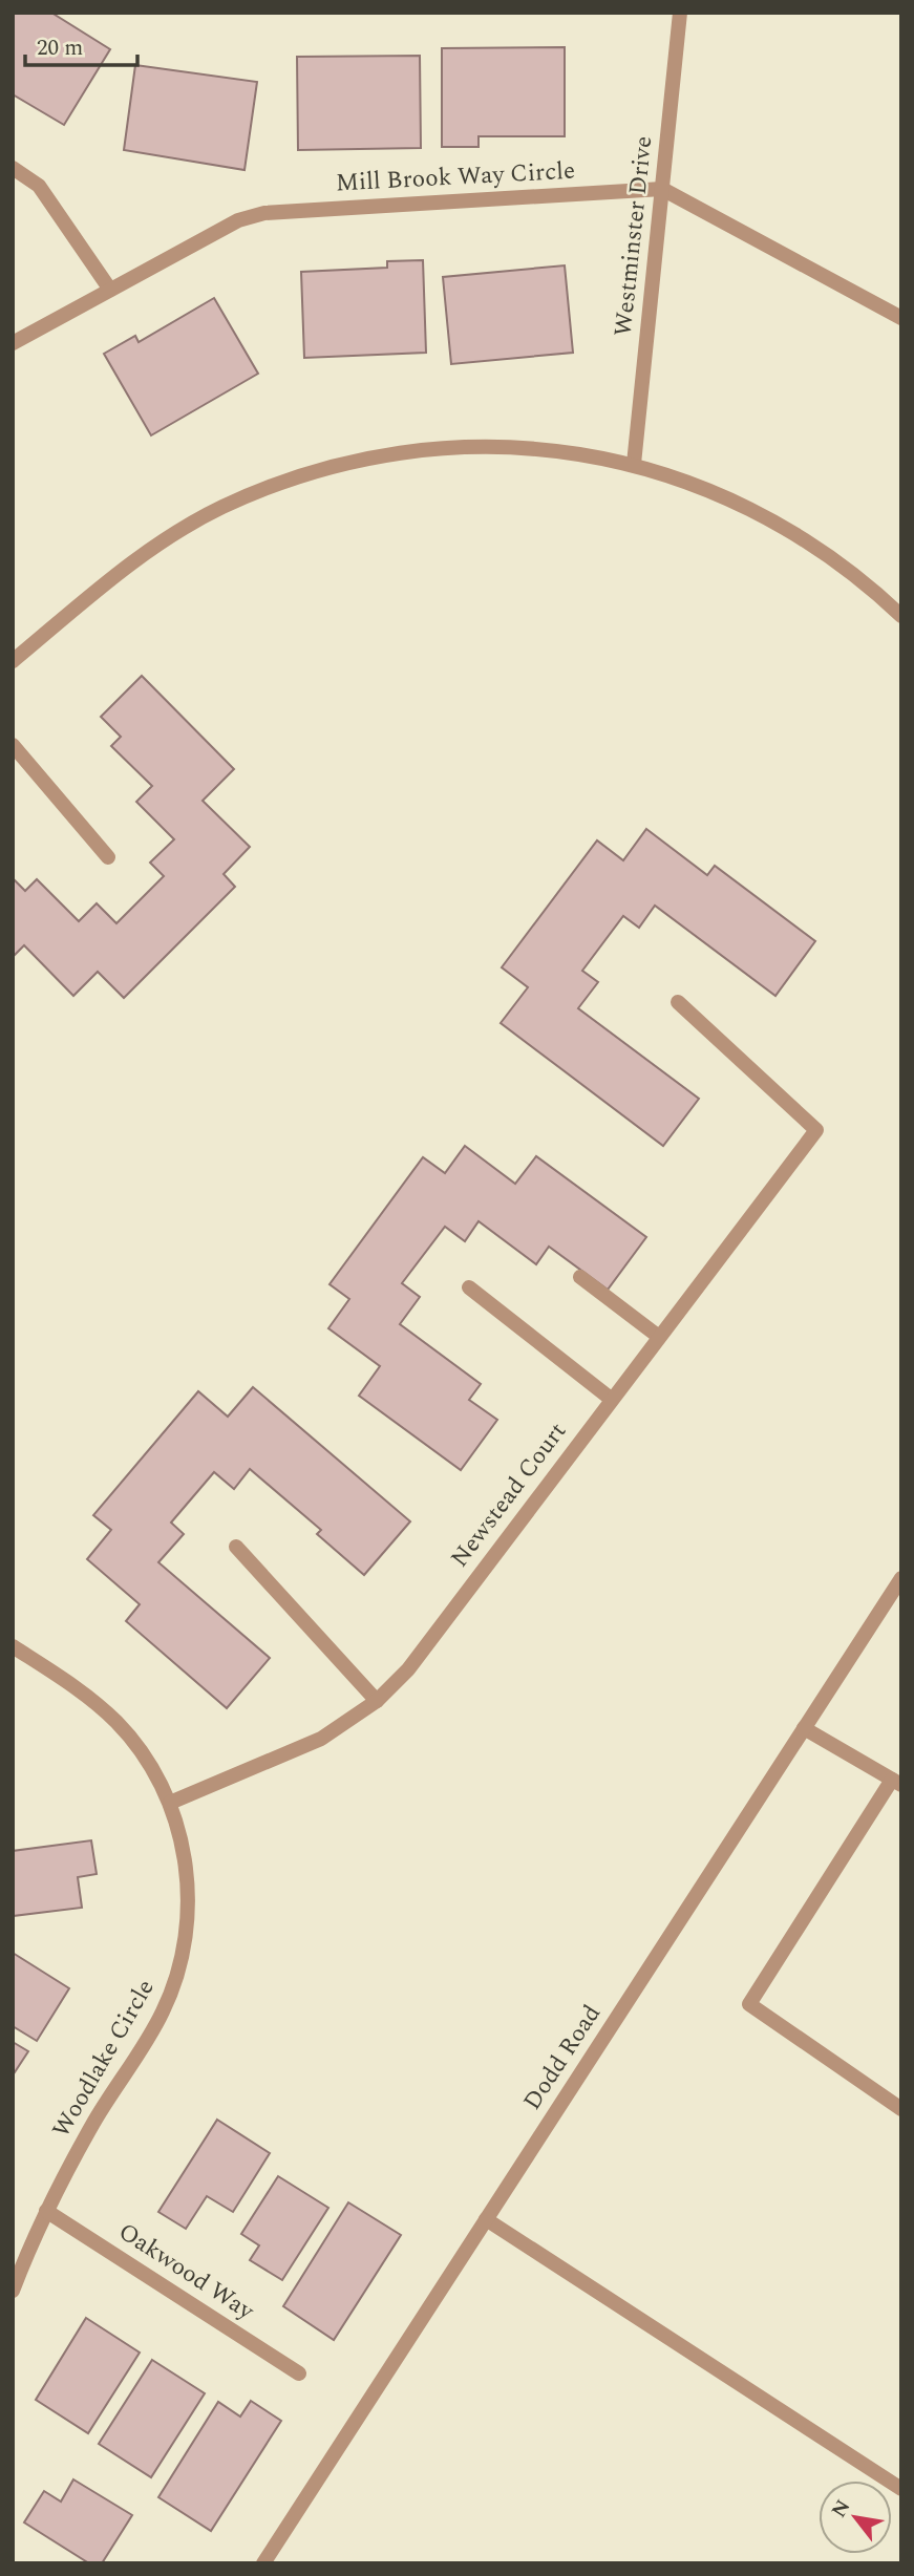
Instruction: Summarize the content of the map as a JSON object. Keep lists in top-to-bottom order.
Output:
{
  "streets": {
    "street": [
      "Mill Brook Way Circle",
      "Westminster Drive",
      "Newstead Court",
      "Dodd Road",
      "Woodlake Circle",
      "Oakwood Way"
    ]
  },
  "crossings": [
    ["Mill Brook Way Circle", "Westminster Drive"],
    ["Newstead Court", "Woodlake Circle"],
    ["Woodlake Circle", "Oakwood Way"]
  ],
  "scale_bar": "20 m",
  "north": "top left"
}
